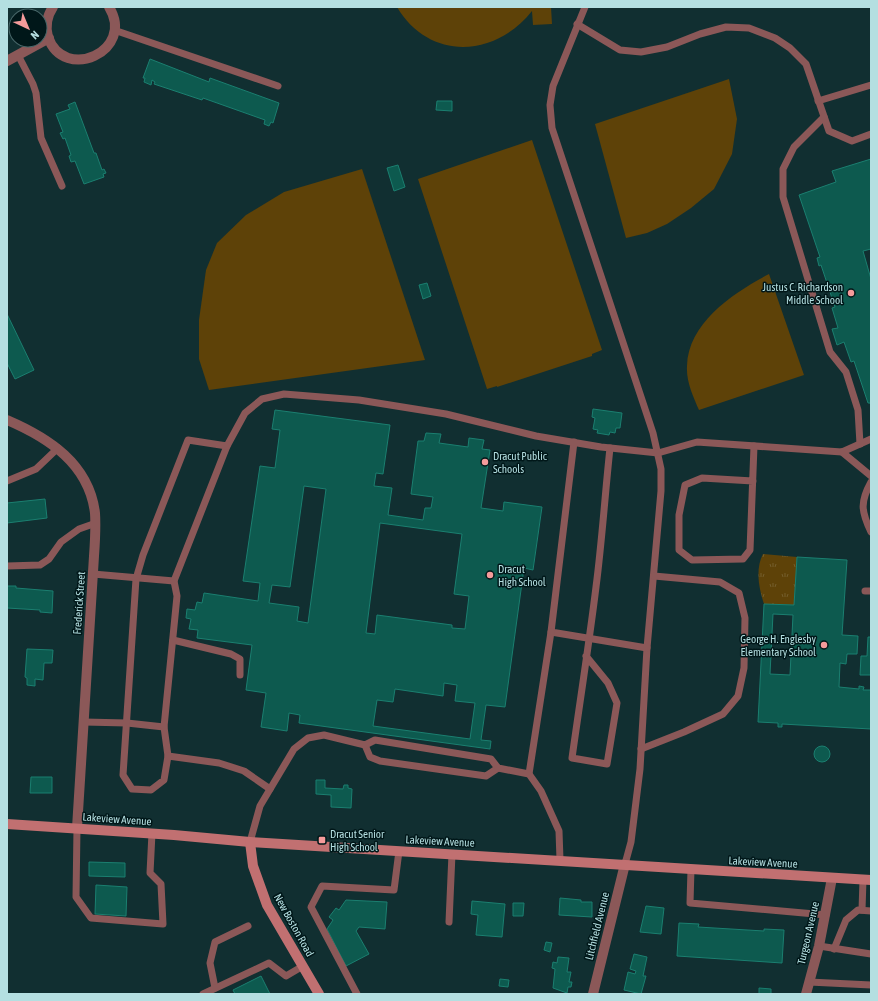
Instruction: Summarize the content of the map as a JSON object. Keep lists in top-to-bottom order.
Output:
{
  "streets": {
    "main road": ["Lakeview Avenue", "New Boston Road"],
    "street": ["Frederick Street", "Litchfield Avenue", "Turgeon Avenue"]
  },
  "crossings": [
    ["Frederick Street", "Lakeview Avenue"],
    ["Lakeview Avenue", "New Boston Road"],
    ["Lakeview Avenue", "Litchfield Avenue"],
    ["Lakeview Avenue", "Turgeon Avenue"]
  ],
  "places": {
    "other": [
      "Justus C. Richardson Middle School",
      "Dracut Public Schools",
      "Dracut High School",
      "George H. Englesby Elementary School"
    ],
    "transit": ["Dracut Senior High School"]
  },
  "north": "bottom right"
}
